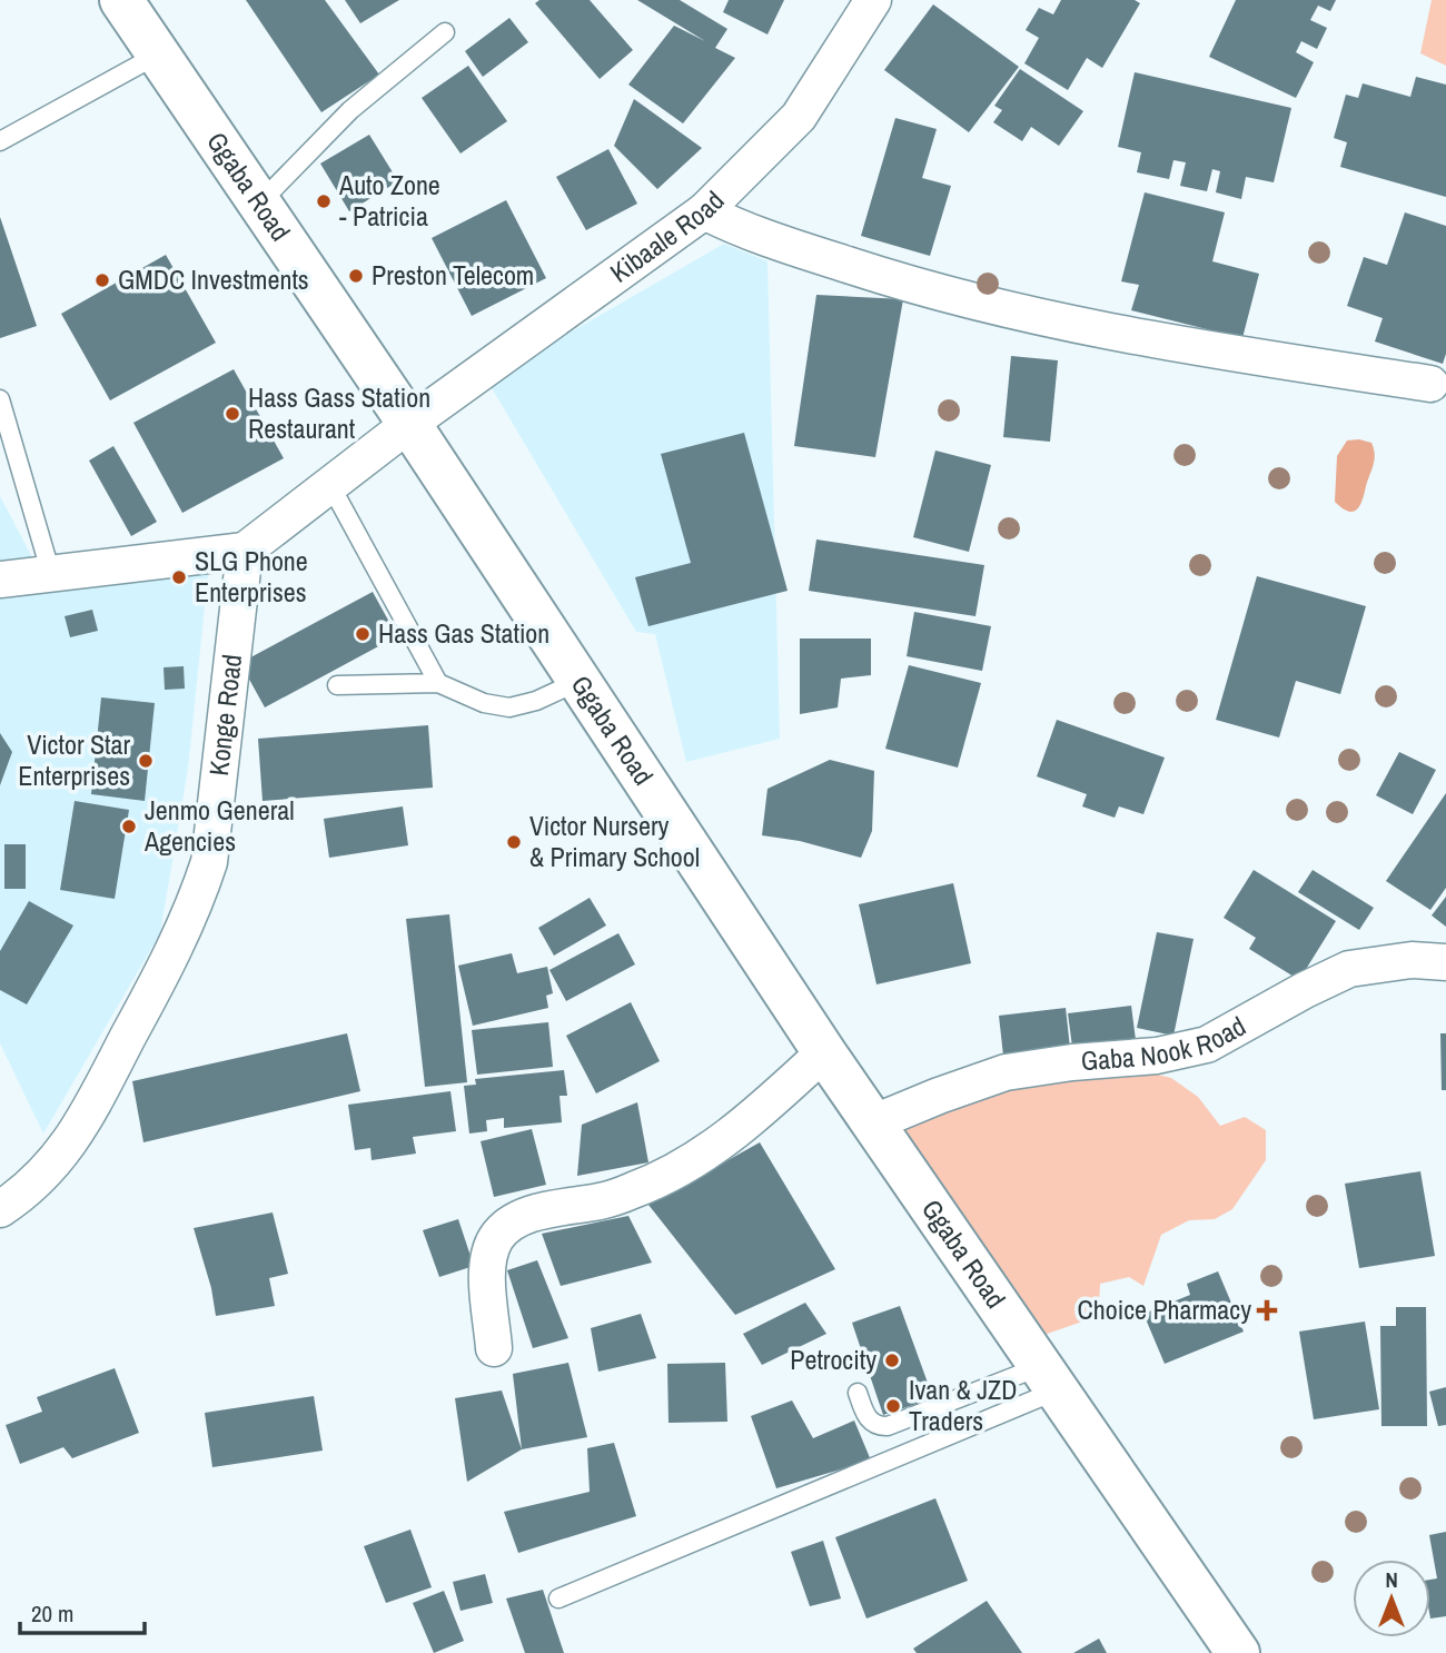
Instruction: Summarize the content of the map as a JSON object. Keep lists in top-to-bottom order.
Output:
{
  "streets": {
    "main road": ["Ggaba Road"],
    "street": ["Kibaale Road", "Konge Road", "Gaba Nook Road"]
  },
  "crossings": [
    ["Ggaba Road", "Kibaale Road"],
    ["Ggaba Road", "Gaba Nook Road"]
  ],
  "places": {
    "other": [
      "Auto Zone - Patricia",
      "Preston Telecom",
      "GMDC Investments",
      "Hass Gass Station Restaurant",
      "SLG Phone Enterprises",
      "Hass Gas Station",
      "Victor Star Enterprises",
      "Jenmo General Agencies",
      "Victor Nursery & Primary School",
      "Petrocity",
      "Ivan & JZD Traders"
    ],
    "health": ["Choice Pharmacy"]
  },
  "scale_bar": "20 m",
  "north": "top"
}
